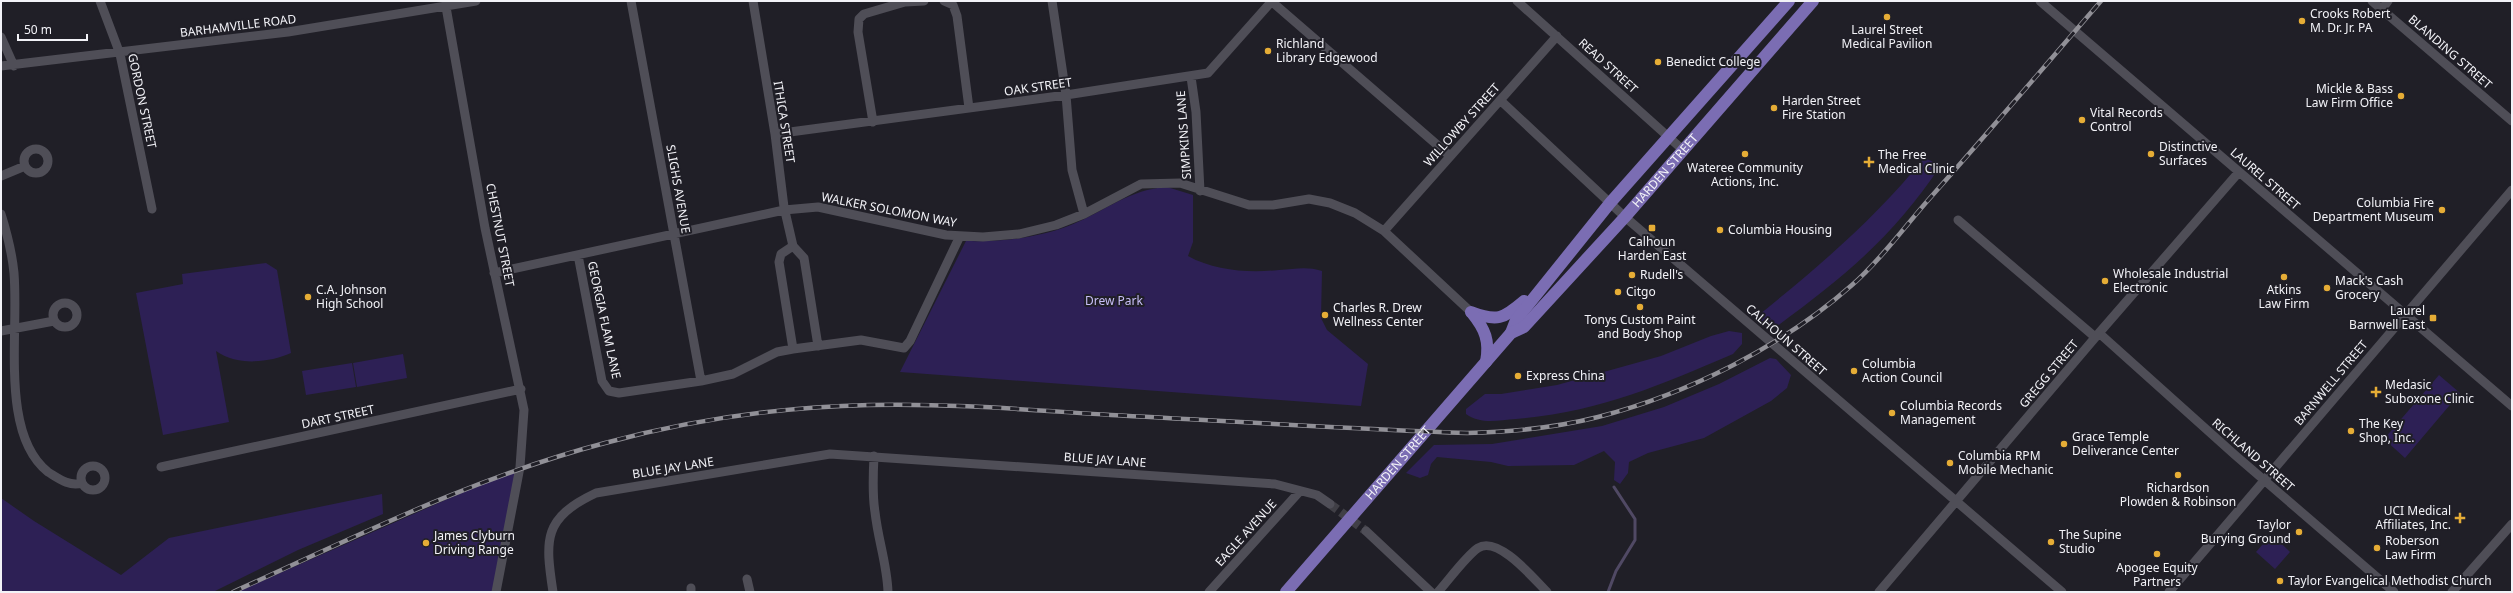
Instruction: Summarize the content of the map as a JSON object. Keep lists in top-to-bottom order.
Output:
{
  "streets": {
    "main road": ["HARDEN STREET"],
    "street": [
      "BARHAMVILLE ROAD",
      "BLANDING STREET",
      "READ STREET",
      "OAK STREET",
      "GORDON STREET",
      "ITHICA STREET",
      "WILLOWBY STREET",
      "SIMPKINS LANE",
      "LAUREL STREET",
      "SLIGHS AVENUE",
      "WALKER SOLOMON WAY",
      "CHESTNUT STREET",
      "GEORGIA FLAM LANE",
      "CALHOUN STREET",
      "GREGG STREET",
      "BARNWELL STREET",
      "DART STREET",
      "RICHLAND STREET",
      "BLUE JAY LANE",
      "EAGLE AVENUE"
    ]
  },
  "crossings": [
    ["BARHAMVILLE ROAD", "GORDON STREET"],
    ["BARHAMVILLE ROAD", "CHESTNUT STREET"],
    ["READ STREET", "WILLOWBY STREET"],
    ["READ STREET", "HARDEN STREET"],
    ["OAK STREET", "ITHICA STREET"],
    ["OAK STREET", "SIMPKINS LANE"],
    ["ITHICA STREET", "WALKER SOLOMON WAY"],
    ["ITHICA STREET", "GEORGIA FLAM LANE"],
    ["WILLOWBY STREET", "WALKER SOLOMON WAY"],
    ["WILLOWBY STREET", "CALHOUN STREET"],
    ["SIMPKINS LANE", "WALKER SOLOMON WAY"],
    ["HARDEN STREET", "CALHOUN STREET"],
    ["LAUREL STREET", "GREGG STREET"],
    ["LAUREL STREET", "BARNWELL STREET"],
    ["SLIGHS AVENUE", "WALKER SOLOMON WAY"],
    ["SLIGHS AVENUE", "GEORGIA FLAM LANE"],
    ["WALKER SOLOMON WAY", "CHESTNUT STREET"],
    ["WALKER SOLOMON WAY", "GEORGIA FLAM LANE"],
    ["CHESTNUT STREET", "DART STREET"],
    ["CALHOUN STREET", "GREGG STREET"],
    ["GREGG STREET", "RICHLAND STREET"],
    ["BARNWELL STREET", "RICHLAND STREET"],
    ["BLUE JAY LANE", "EAGLE AVENUE"]
  ],
  "parks": ["Drew Park"],
  "places": {
    "other": [
      "Laurel Street Medical Pavilion",
      "Crooks Robert M. Dr. Jr. PA",
      "Richland Library Edgewood",
      "Benedict College",
      "Mickle & Bass Law Firm Office",
      "Harden Street Fire Station",
      "Vital Records Control",
      "Wateree Community Actions, Inc.",
      "Distinctive Surfaces",
      "Columbia Fire Department Museum",
      "Columbia Housing",
      "Rudell's",
      "Atkins Law Firm",
      "Wholesale Industrial Electronic",
      "Mack's Cash Grocery",
      "Citgo",
      "C.A. Johnson High School",
      "Tonys Custom Paint and Body Shop",
      "Charles R. Drew Wellness Center",
      "Columbia Action Council",
      "Express China",
      "Columbia Records Management",
      "The Key Shop, Inc.",
      "Grace Temple Deliverance Center",
      "Columbia RPM Mobile Mechanic",
      "Richardson Plowden & Robinson",
      "Taylor Burying Ground",
      "The Supine Studio",
      "James Clyburn Driving Range",
      "Roberson Law Firm",
      "Apogee Equity Partners",
      "Taylor Evangelical Methodist Church"
    ],
    "health": ["The Free Medical Clinic", "Medasic Suboxone Clinic", "UCI Medical Affiliates, Inc."],
    "transit": ["Calhoun Harden East", "Laurel Barnwell East"]
  },
  "scale_bar": "50 m"
}
